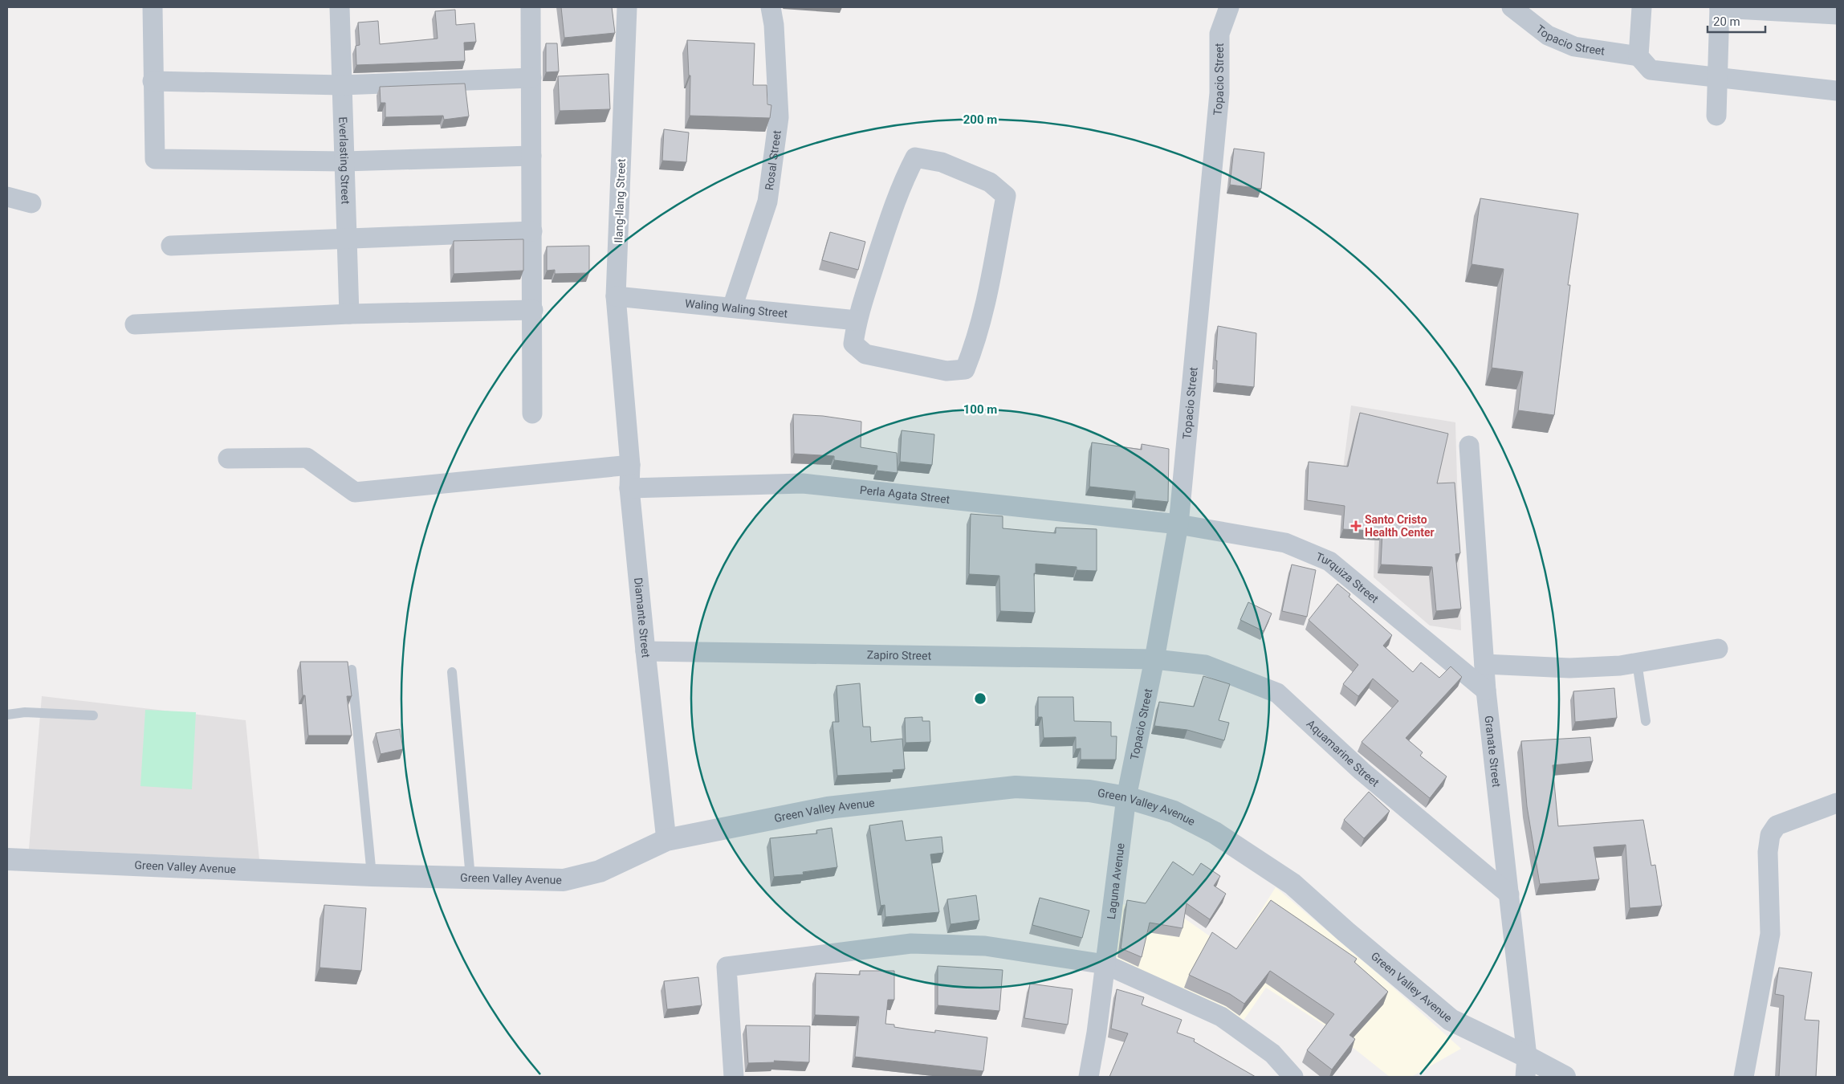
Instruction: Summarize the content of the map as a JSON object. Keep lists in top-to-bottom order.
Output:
{
  "streets": {
    "street": [
      "Topacio Street",
      "Rosal Street",
      "Everlasting Street",
      "Ilang-Ilang Street",
      "Waling Waling Street",
      "Perla Agata Street",
      "Turquiza Street",
      "Diamante Street",
      "Zapiro Street",
      "Granate Street",
      "Aquamarine Street",
      "Green Valley Avenue",
      "Laguna Avenue"
    ]
  },
  "crossings": [
    ["Topacio Street", "Perla Agata Street"],
    ["Topacio Street", "Turquiza Street"],
    ["Topacio Street", "Zapiro Street"],
    ["Topacio Street", "Aquamarine Street"],
    ["Topacio Street", "Green Valley Avenue"],
    ["Topacio Street", "Laguna Avenue"],
    ["Rosal Street", "Waling Waling Street"],
    ["Ilang-Ilang Street", "Waling Waling Street"],
    ["Ilang-Ilang Street", "Diamante Street"],
    ["Perla Agata Street", "Turquiza Street"],
    ["Perla Agata Street", "Diamante Street"],
    ["Turquiza Street", "Granate Street"],
    ["Diamante Street", "Zapiro Street"],
    ["Diamante Street", "Green Valley Avenue"],
    ["Zapiro Street", "Aquamarine Street"],
    ["Granate Street", "Aquamarine Street"],
    ["Granate Street", "Green Valley Avenue"],
    ["Green Valley Avenue", "Laguna Avenue"]
  ],
  "places": {
    "health": ["Santo Cristo Health Center"]
  },
  "scale_bar": "20 m",
  "rings": ["200 m", "100 m"]
}
